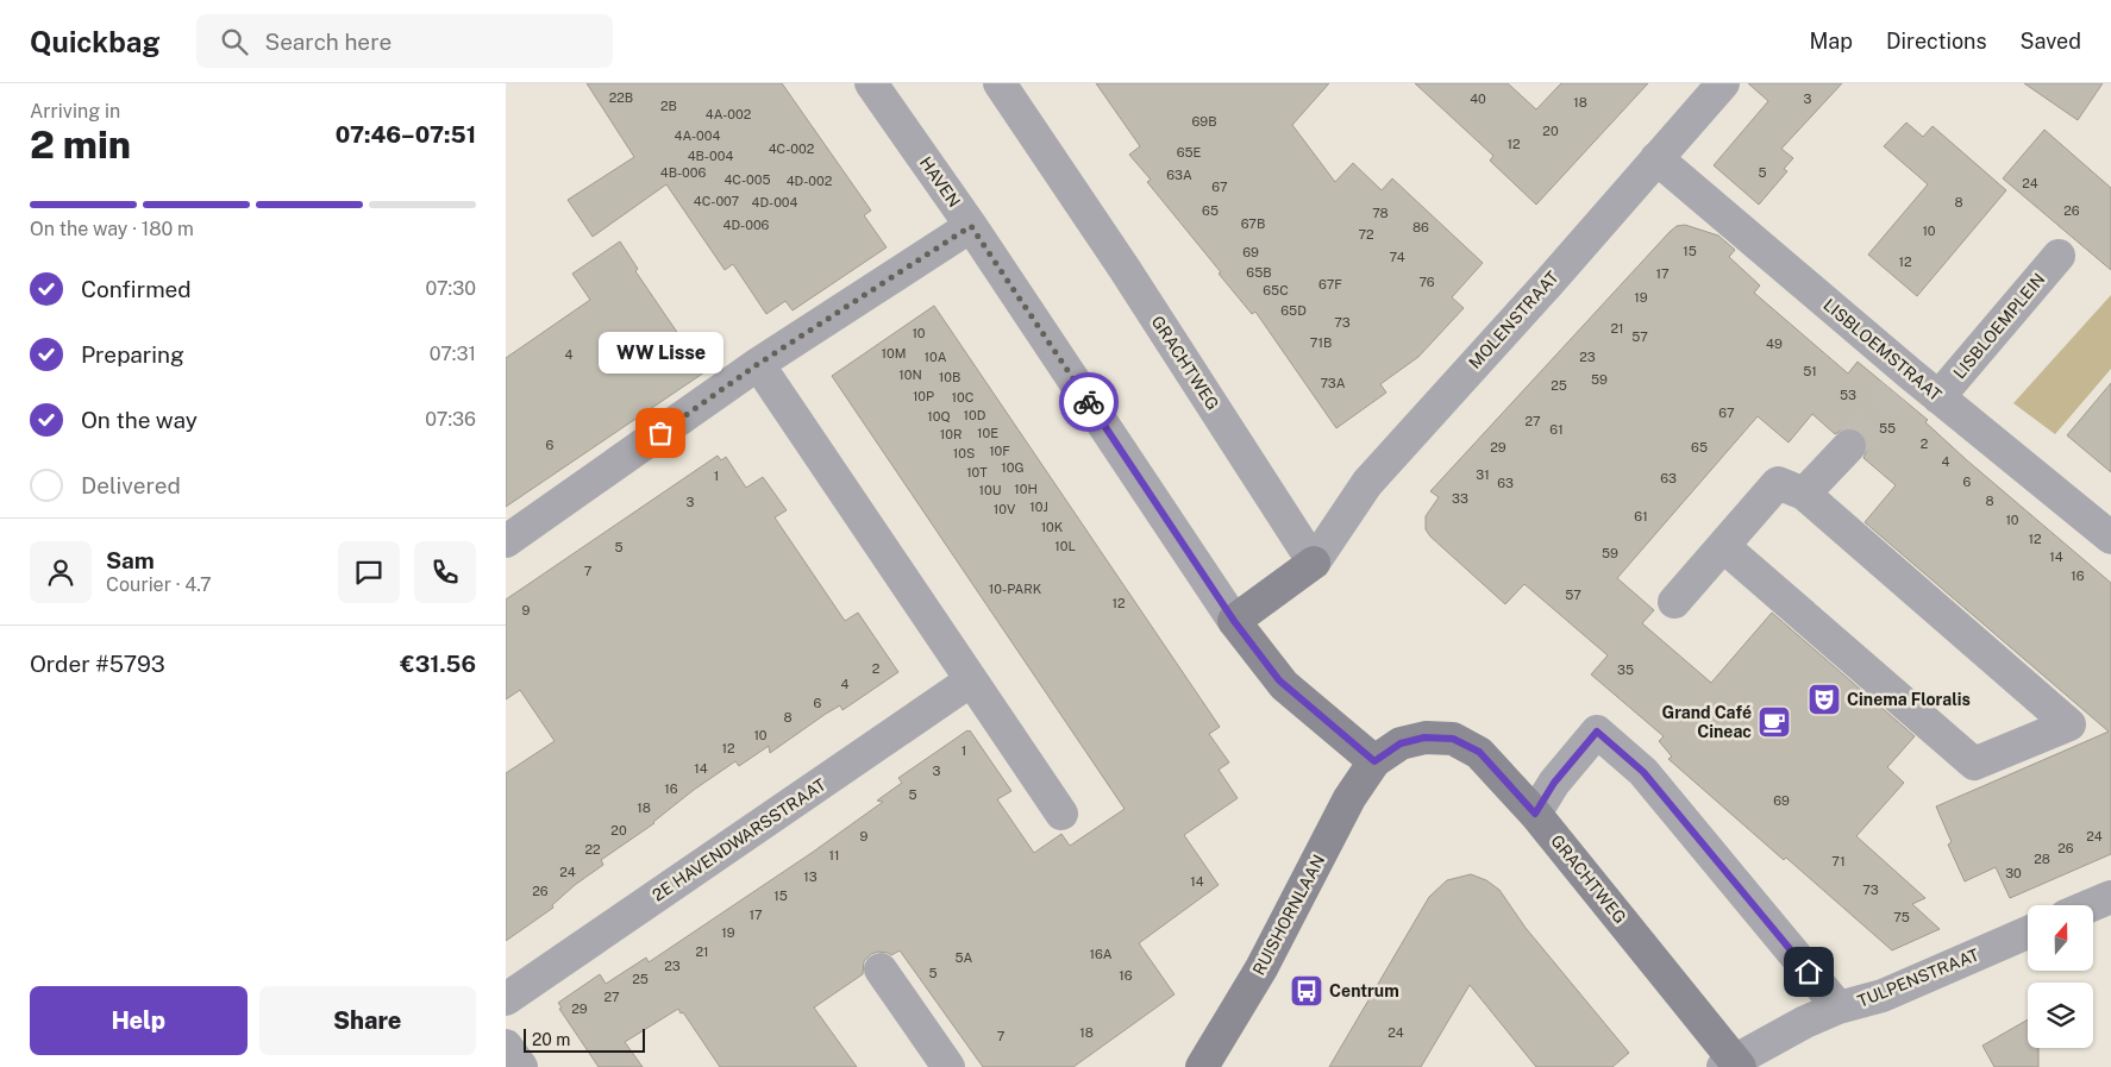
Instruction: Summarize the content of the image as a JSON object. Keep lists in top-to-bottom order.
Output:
{
  "streets": {
    "main road": ["HAVEN", "GRACHTWEG", "RUISHORNLAAN"],
    "street": [
      "MOLENSTRAAT",
      "LISBLOEMPLEIN",
      "LISBLOEMSTRAAT",
      "2E HAVENDWARSSTRAAT",
      "TULPENSTRAAT"
    ]
  },
  "crossings": [
    ["HAVEN", "GRACHTWEG"],
    ["HAVEN", "RUISHORNLAAN"],
    ["MOLENSTRAAT", "LISBLOEMSTRAAT"],
    ["MOLENSTRAAT", "GRACHTWEG"],
    ["LISBLOEMPLEIN", "LISBLOEMSTRAAT"],
    ["GRACHTWEG", "RUISHORNLAAN"],
    ["GRACHTWEG", "TULPENSTRAAT"]
  ],
  "places": {
    "other": ["WW Lisse"],
    "theatre": ["Cinema Floralis"],
    "cafe": ["Grand Café Cineac"],
    "bus stop": ["Centrum"]
  },
  "house_numbers": [
    "22B",
    "40",
    "3",
    "18",
    "2B",
    "4A-002",
    "69B",
    "20",
    "4A-004",
    "12",
    "4C-002",
    "65E",
    "4B-004",
    "4B-006",
    "5",
    "63A",
    "4C-005",
    "4D-002",
    "24",
    "67",
    "4C-007",
    "4D-004",
    "8",
    "65",
    "26",
    "78",
    "67B",
    "4D-006",
    "86",
    "10",
    "72",
    "15",
    "69",
    "74",
    "12",
    "65B",
    "17",
    "76",
    "67F",
    "65C",
    "19",
    "65D",
    "73",
    "21",
    "10",
    "57",
    "71B",
    "49",
    "10M",
    "4",
    "10A",
    "23",
    "51",
    "10N",
    "10B",
    "59",
    "73A",
    "25",
    "53",
    "10P",
    "10C",
    "67",
    "10D",
    "10Q",
    "27",
    "55",
    "61",
    "10E",
    "10R",
    "2",
    "6",
    "29",
    "65",
    "10F",
    "10S",
    "4",
    "10G",
    "10T",
    "31",
    "1",
    "63",
    "6",
    "63",
    "10H",
    "10U",
    "33",
    "8",
    "3",
    "10J",
    "10V",
    "61",
    "10",
    "10K",
    "12",
    "10L",
    "5",
    "59",
    "14",
    "7",
    "16",
    "10-PARK",
    "57",
    "12",
    "9",
    "2",
    "35",
    "4",
    "6",
    "8",
    "10",
    "12",
    "1",
    "14",
    "3",
    "16",
    "5",
    "69",
    "18",
    "20",
    "9",
    "24",
    "26",
    "22",
    "11",
    "28",
    "71",
    "24",
    "30",
    "13",
    "14",
    "73",
    "26",
    "15",
    "17",
    "75",
    "19",
    "21",
    "16A",
    "5A",
    "23",
    "5",
    "16",
    "25",
    "27",
    "29",
    "18",
    "24",
    "7"
  ],
  "scale_bar": "20 m",
  "north": "top",
  "page": {
    "header": "Quickbag",
    "search": "Search here",
    "nav": ["Map", "Directions", "Saved"],
    "heading": ["2 min", "Arriving in", "07:46–07:51"],
    "panel": [
      "Sam",
      "Courier · 4.7",
      "Order #5793",
      "€31.56"
    ],
    "bar": "On the way · 180 m",
    "list": [
      ["Confirmed", "07:30"],
      ["Preparing", "07:31"],
      ["On the way", "07:36"],
      "Delivered"
    ],
    "bubble": "WW Lisse",
    "buttons": ["Help", "Share"],
    "scale": "20 m"
  }
}
